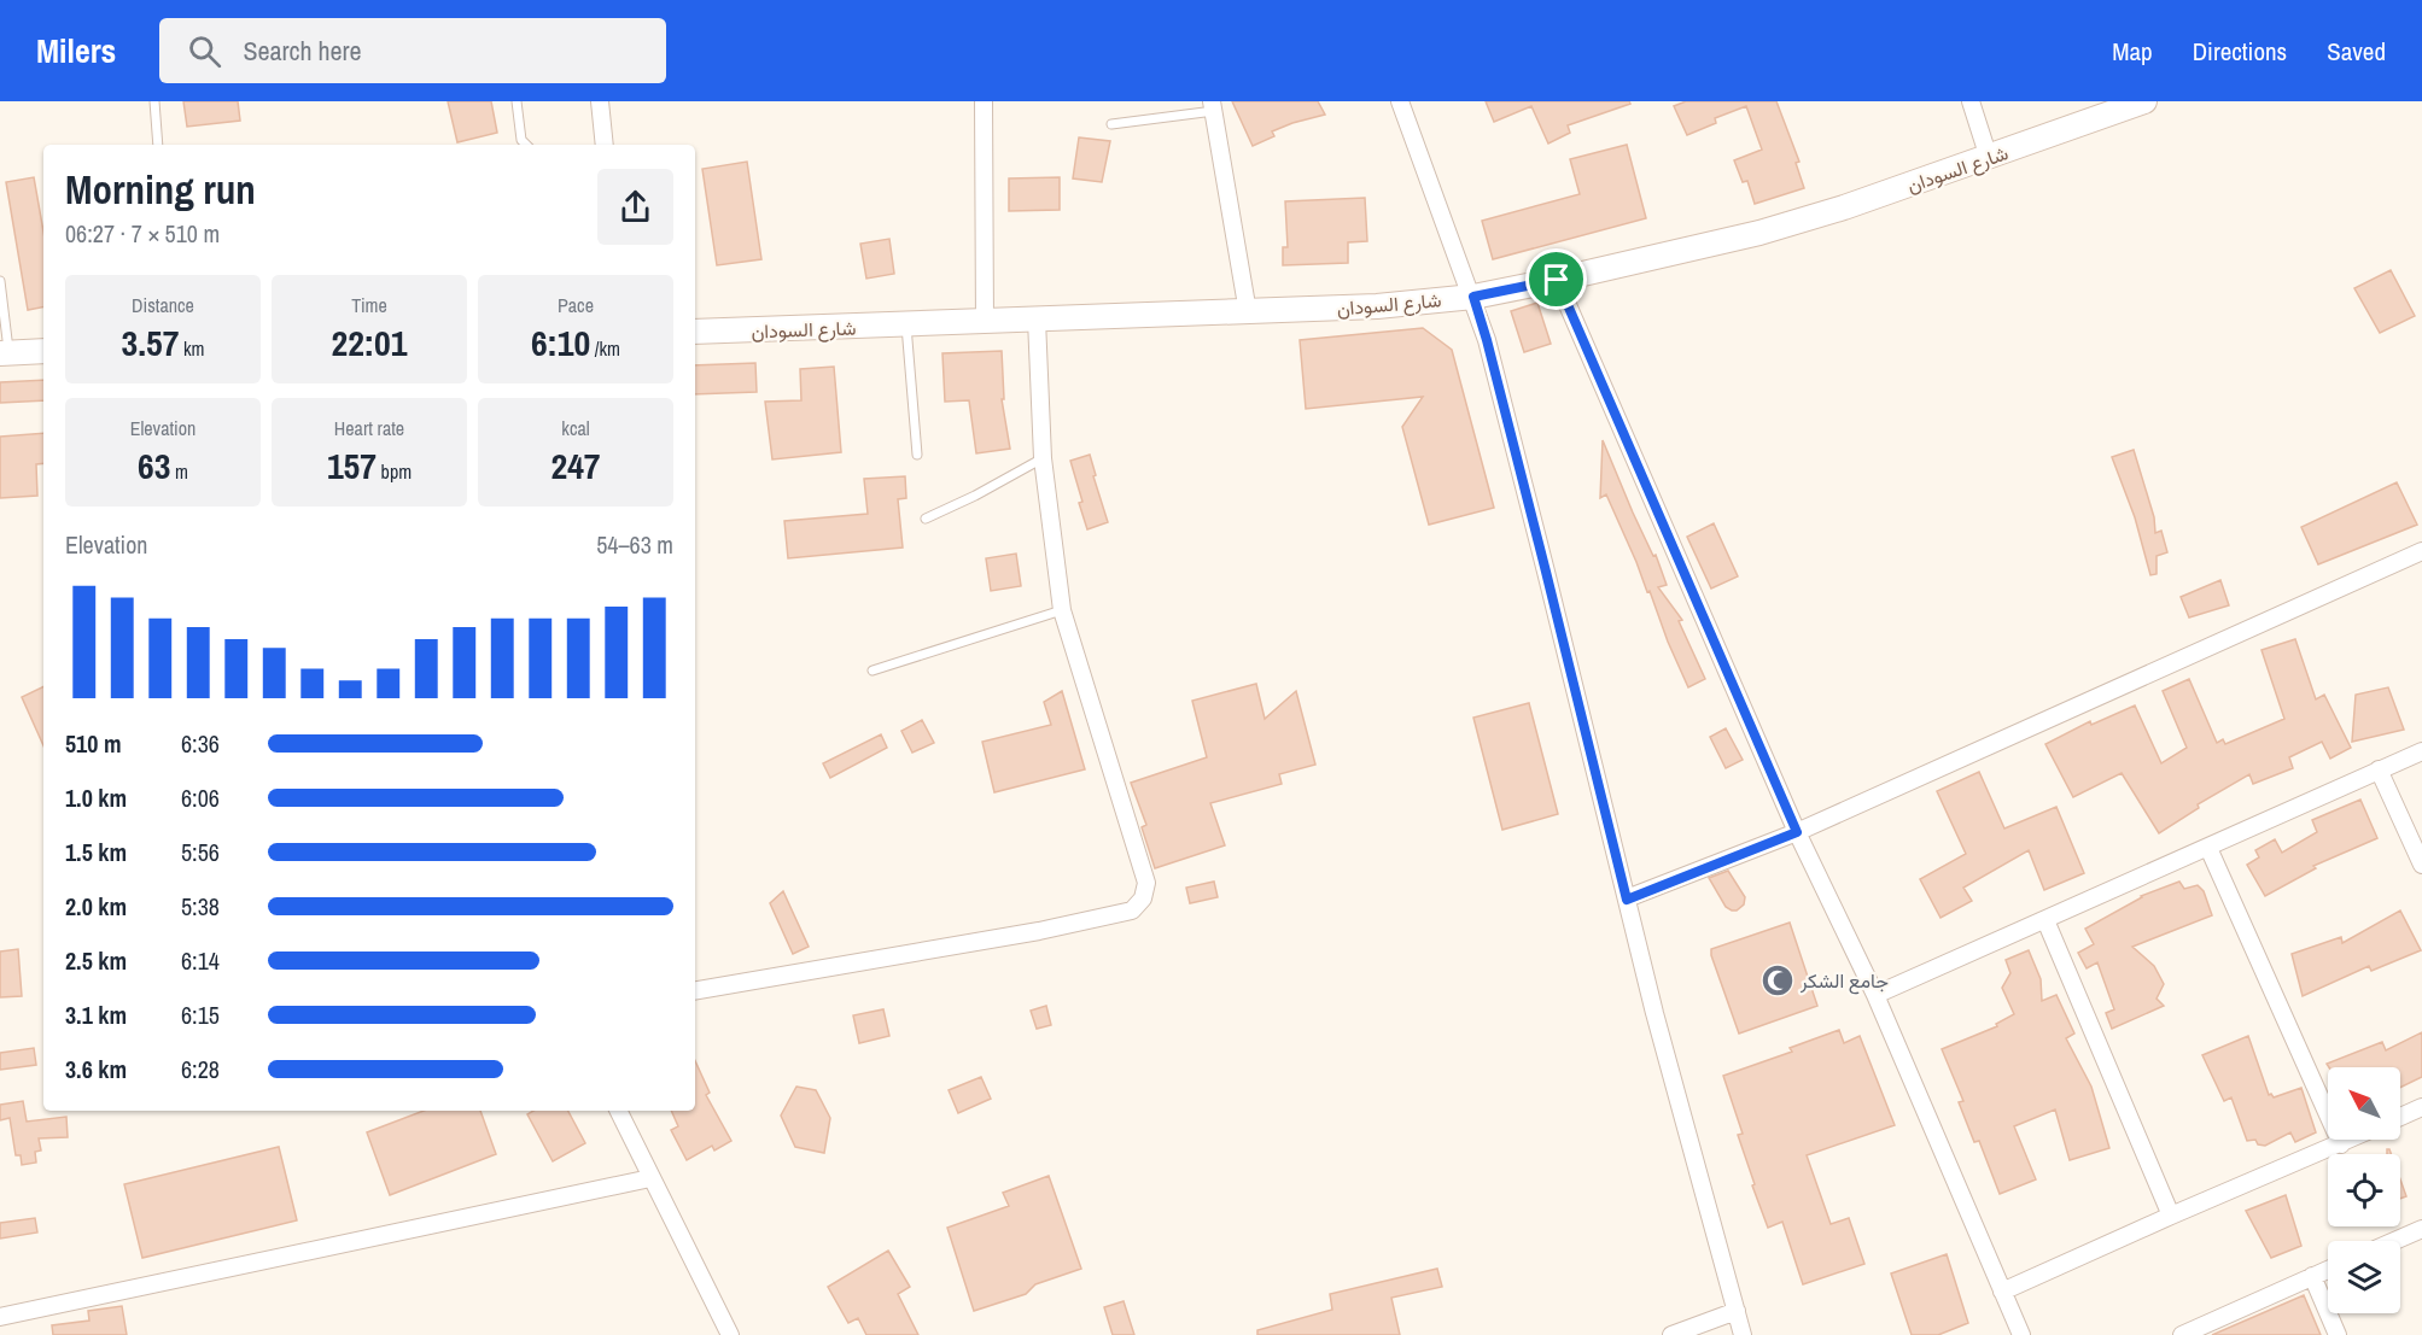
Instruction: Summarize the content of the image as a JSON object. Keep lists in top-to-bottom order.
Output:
{
  "streets": {
    "main road": ["شارع السودان"]
  },
  "places": {
    "mosque": ["جامع الشكر"]
  },
  "north": "top left",
  "page": {
    "header": "Milers",
    "search": "Search here",
    "nav": ["Map", "Directions", "Saved"],
    "heading": ["Morning run", "06:27 · 7 × 510 m"],
    "stats": [
      ["Distance", "3.57 km"],
      ["Time", "22:01"],
      ["Pace", "6:10 /km"],
      ["Elevation", "63 m"],
      ["Heart rate", "157 bpm"],
      ["kcal", "247"]
    ],
    "chart": ["Elevation", "54–63 m"],
    "list": [
      {
        "name": "510 m",
        "note": "6:36"
      },
      {
        "name": "1.0 km",
        "note": "6:06"
      },
      {
        "name": "1.5 km",
        "note": "5:56"
      },
      {
        "name": "2.0 km",
        "note": "5:38"
      },
      {
        "name": "2.5 km",
        "note": "6:14"
      },
      {
        "name": "3.1 km",
        "note": "6:15"
      },
      {
        "name": "3.6 km",
        "note": "6:28"
      }
    ]
  }
}
